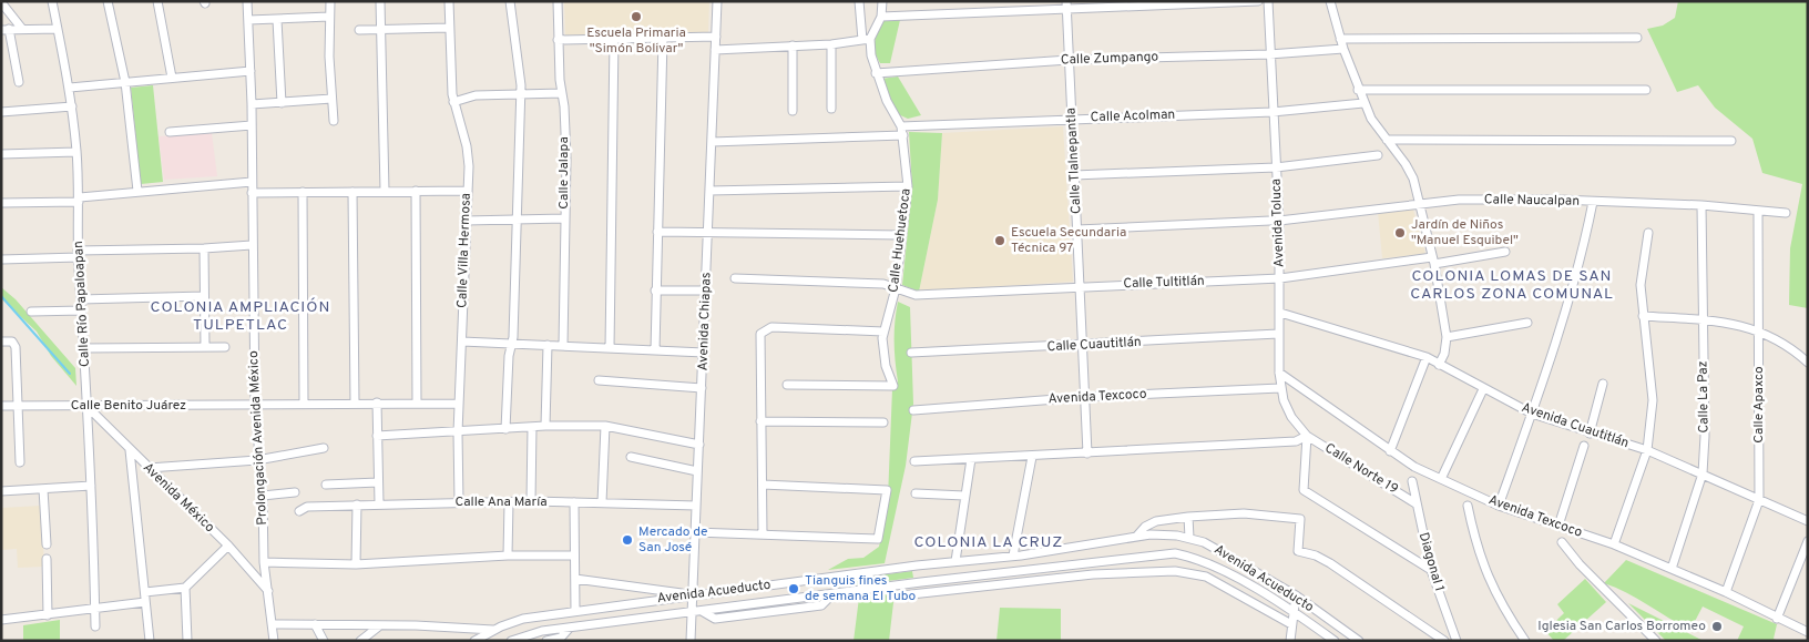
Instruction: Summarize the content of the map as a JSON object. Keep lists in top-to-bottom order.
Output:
{
  "streets": {
    "street": [
      "Calle Zumpango",
      "Calle Acolman",
      "Calle Tlalnepantla",
      "Calle Jalapa",
      "Calle Naucalpan",
      "Avenida Toluca",
      "Calle Huehuetoca",
      "Calle Villa Hermosa",
      "Calle Tultitlán",
      "Calle Río Papaloapan",
      "Avenida Chiapas",
      "Calle Cuautitlán",
      "Avenida Texcoco",
      "Calle La Paz",
      "Calle Apaxco",
      "Calle Benito Juárez",
      "Avenida Cuautitlán",
      "Prolongación Avenida México",
      "Calle Norte 19",
      "Avenida México",
      "Calle Ana María",
      "Diagonal 1",
      "Avenida Acueducto"
    ]
  },
  "crossings": [
    ["Calle Zumpango", "Calle Tlalnepantla"],
    ["Calle Zumpango", "Avenida Toluca"],
    ["Calle Zumpango", "Calle Huehuetoca"],
    ["Calle Acolman", "Calle Tlalnepantla"],
    ["Calle Acolman", "Avenida Toluca"],
    ["Calle Acolman", "Calle Huehuetoca"],
    ["Calle Tlalnepantla", "Calle Tultitlán"],
    ["Calle Tlalnepantla", "Calle Cuautitlán"],
    ["Calle Tlalnepantla", "Avenida Texcoco"],
    ["Calle Naucalpan", "Avenida Toluca"],
    ["Calle Naucalpan", "Calle La Paz"],
    ["Calle Naucalpan", "Calle Apaxco"],
    ["Avenida Toluca", "Calle Tultitlán"],
    ["Avenida Toluca", "Calle Cuautitlán"],
    ["Avenida Toluca", "Avenida Texcoco"],
    ["Avenida Toluca", "Avenida Cuautitlán"],
    ["Avenida Toluca", "Calle Norte 19"],
    ["Calle Huehuetoca", "Calle Tultitlán"],
    ["Calle Villa Hermosa", "Calle Benito Juárez"],
    ["Calle Villa Hermosa", "Calle Ana María"],
    ["Calle Río Papaloapan", "Calle Benito Juárez"],
    ["Calle Río Papaloapan", "Avenida México"],
    ["Avenida Chiapas", "Calle Ana María"],
    ["Avenida Chiapas", "Avenida Acueducto"],
    ["Avenida Texcoco", "Calle La Paz"],
    ["Avenida Texcoco", "Calle Apaxco"],
    ["Calle La Paz", "Avenida Cuautitlán"],
    ["Calle Apaxco", "Avenida Cuautitlán"],
    ["Calle Benito Juárez", "Prolongación Avenida México"],
    ["Calle Benito Juárez", "Avenida México"],
    ["Prolongación Avenida México", "Avenida México"],
    ["Calle Norte 19", "Diagonal 1"]
  ],
  "districts": ["COLONIA LOMAS DE SAN CARLOS ZONA COMUNAL", "COLONIA AMPLIACIÓN TULPETLAC", "COLONIA LA CRUZ"],
  "places": [
    "Escuela Primaria \"Simón Bolivar\"",
    "Jardín de Niños \"Manuel Esquibel\"",
    "Escuela Secundaria Técnica 97",
    "Mercado de San José",
    "Tianguis fines de semana El Tubo",
    "Iglesia San Carlos Borromeo"
  ]
}
